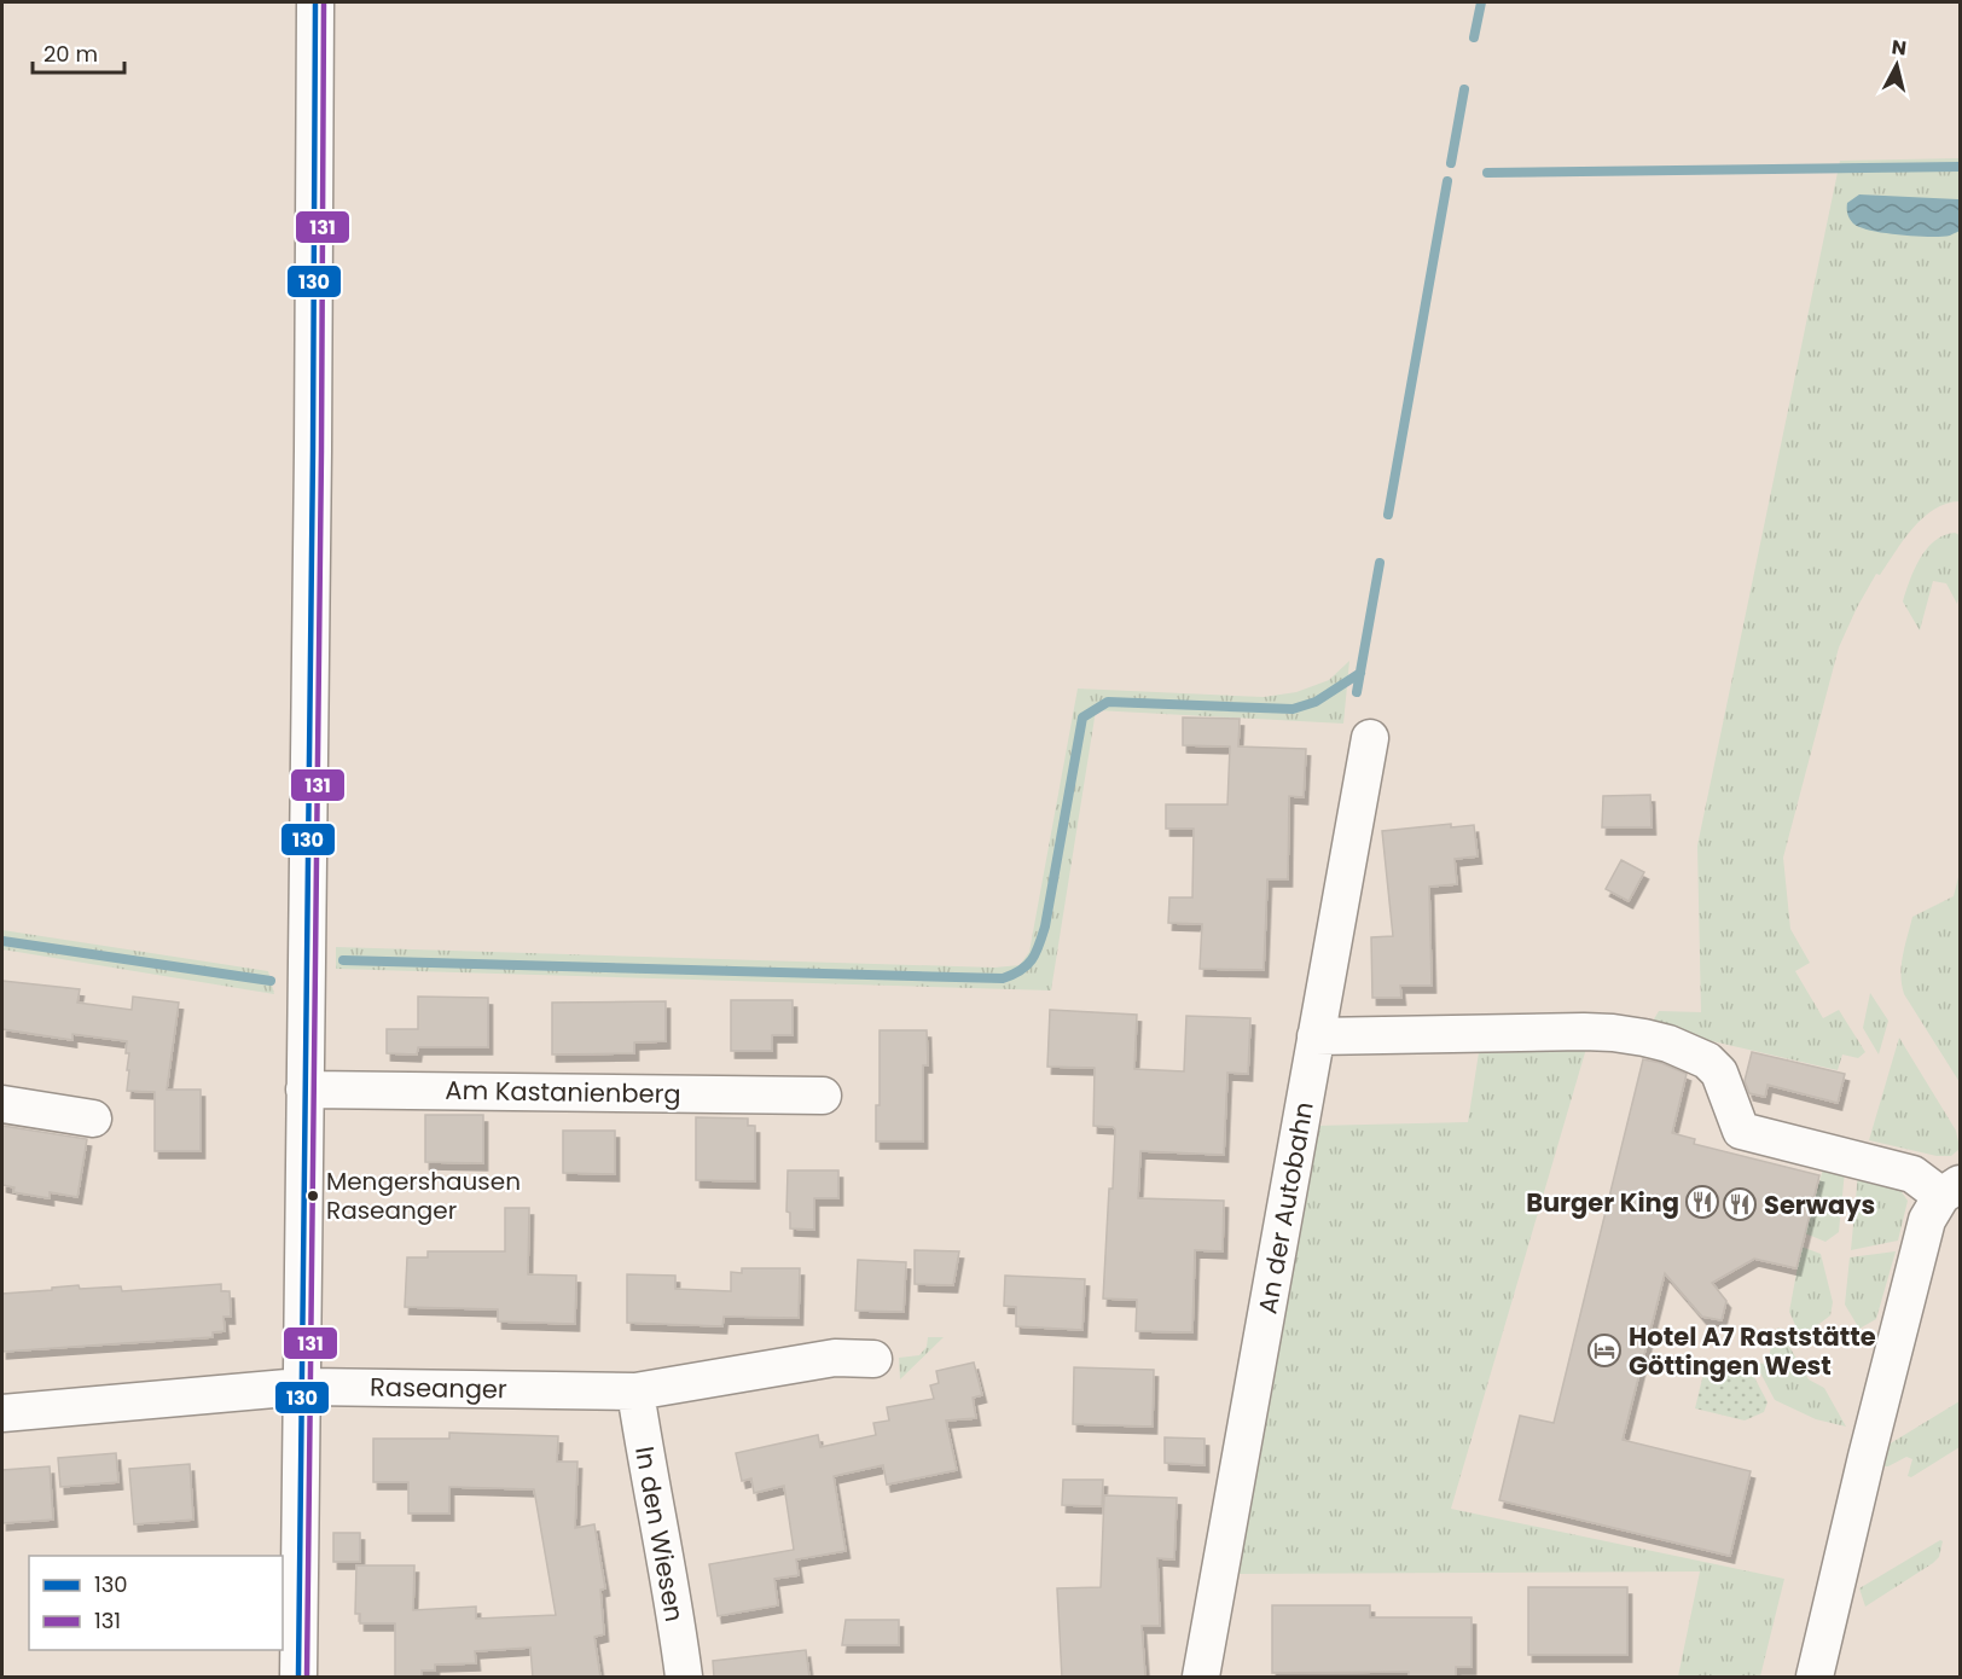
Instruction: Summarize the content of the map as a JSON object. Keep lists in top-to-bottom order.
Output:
{
  "streets": {
    "street": [
      "Am Kastanienberg",
      "An der Autobahn",
      "Raseanger",
      "In den Wiesen"
    ]
  },
  "crossings": [
    ["Raseanger", "In den Wiesen"]
  ],
  "places": {
    "other": ["Mengershausen Raseanger"],
    "restaurant": ["Burger King", "Serways"],
    "hotel": ["Hotel A7 Raststätte Göttingen West"]
  },
  "lines": ["transit line 130", "transit line 131"],
  "legend": ["130", "131"],
  "scale_bar": "20 m",
  "north": "top"
}
